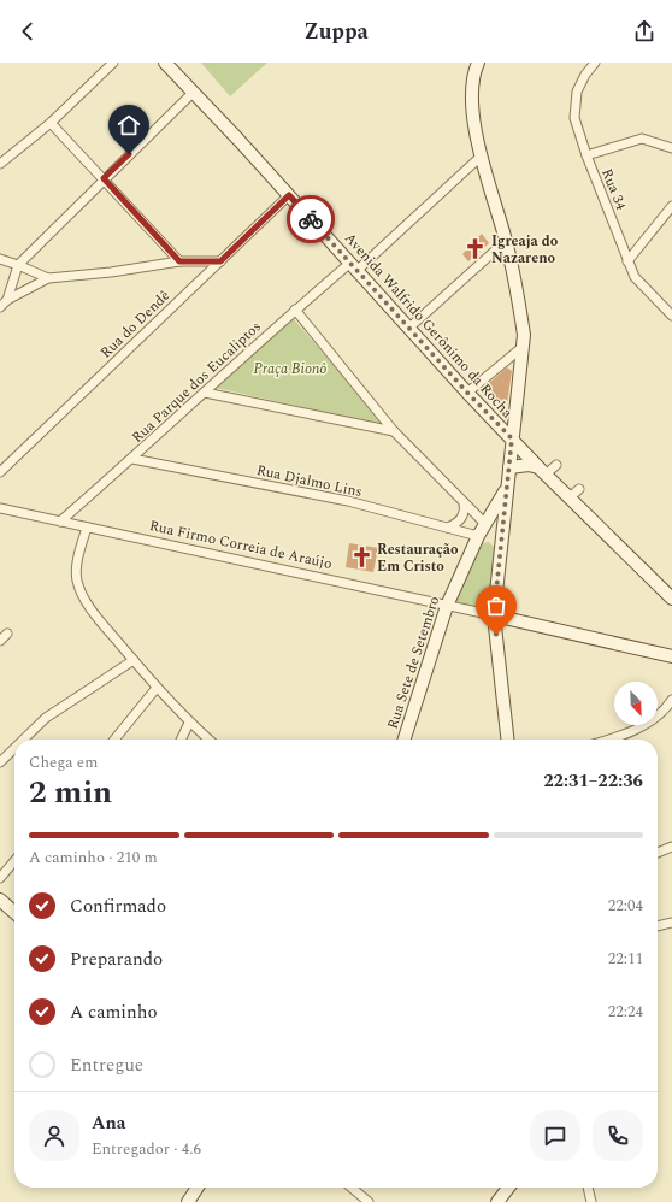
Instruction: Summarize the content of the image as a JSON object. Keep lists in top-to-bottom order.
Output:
{
  "streets": {
    "street": [
      "Rua 34",
      "Rua do Dendê",
      "Avenida Walfrido Gerônimo da Rocha",
      "Rua Parque dos Eucaliptos",
      "Rua Djalmo Lins",
      "Rua Firmo Correia de Araújo",
      "Rua Sete de Setembro"
    ]
  },
  "crossings": [
    ["Rua do Dendê", "Avenida Walfrido Gerônimo da Rocha"],
    ["Avenida Walfrido Gerônimo da Rocha", "Rua Parque dos Eucaliptos"],
    ["Rua Parque dos Eucaliptos", "Rua Djalmo Lins"],
    ["Rua Parque dos Eucaliptos", "Rua Firmo Correia de Araújo"],
    ["Rua Djalmo Lins", "Rua Sete de Setembro"],
    ["Rua Firmo Correia de Araújo", "Rua Sete de Setembro"]
  ],
  "parks": ["Praça Bionô"],
  "places": {
    "church": ["Igreaja do Nazareno", "Restauração Em Cristo"]
  },
  "north": "bottom right",
  "page": {
    "header": "Zuppa",
    "heading": ["2 min", "Chega em", "22:31–22:36"],
    "panel": ["Ana", "Entregador · 4.6"],
    "bar": "A caminho · 210 m",
    "list": [
      ["Confirmado", "22:04"],
      ["Preparando", "22:11"],
      ["A caminho", "22:24"],
      "Entregue"
    ]
  }
}
